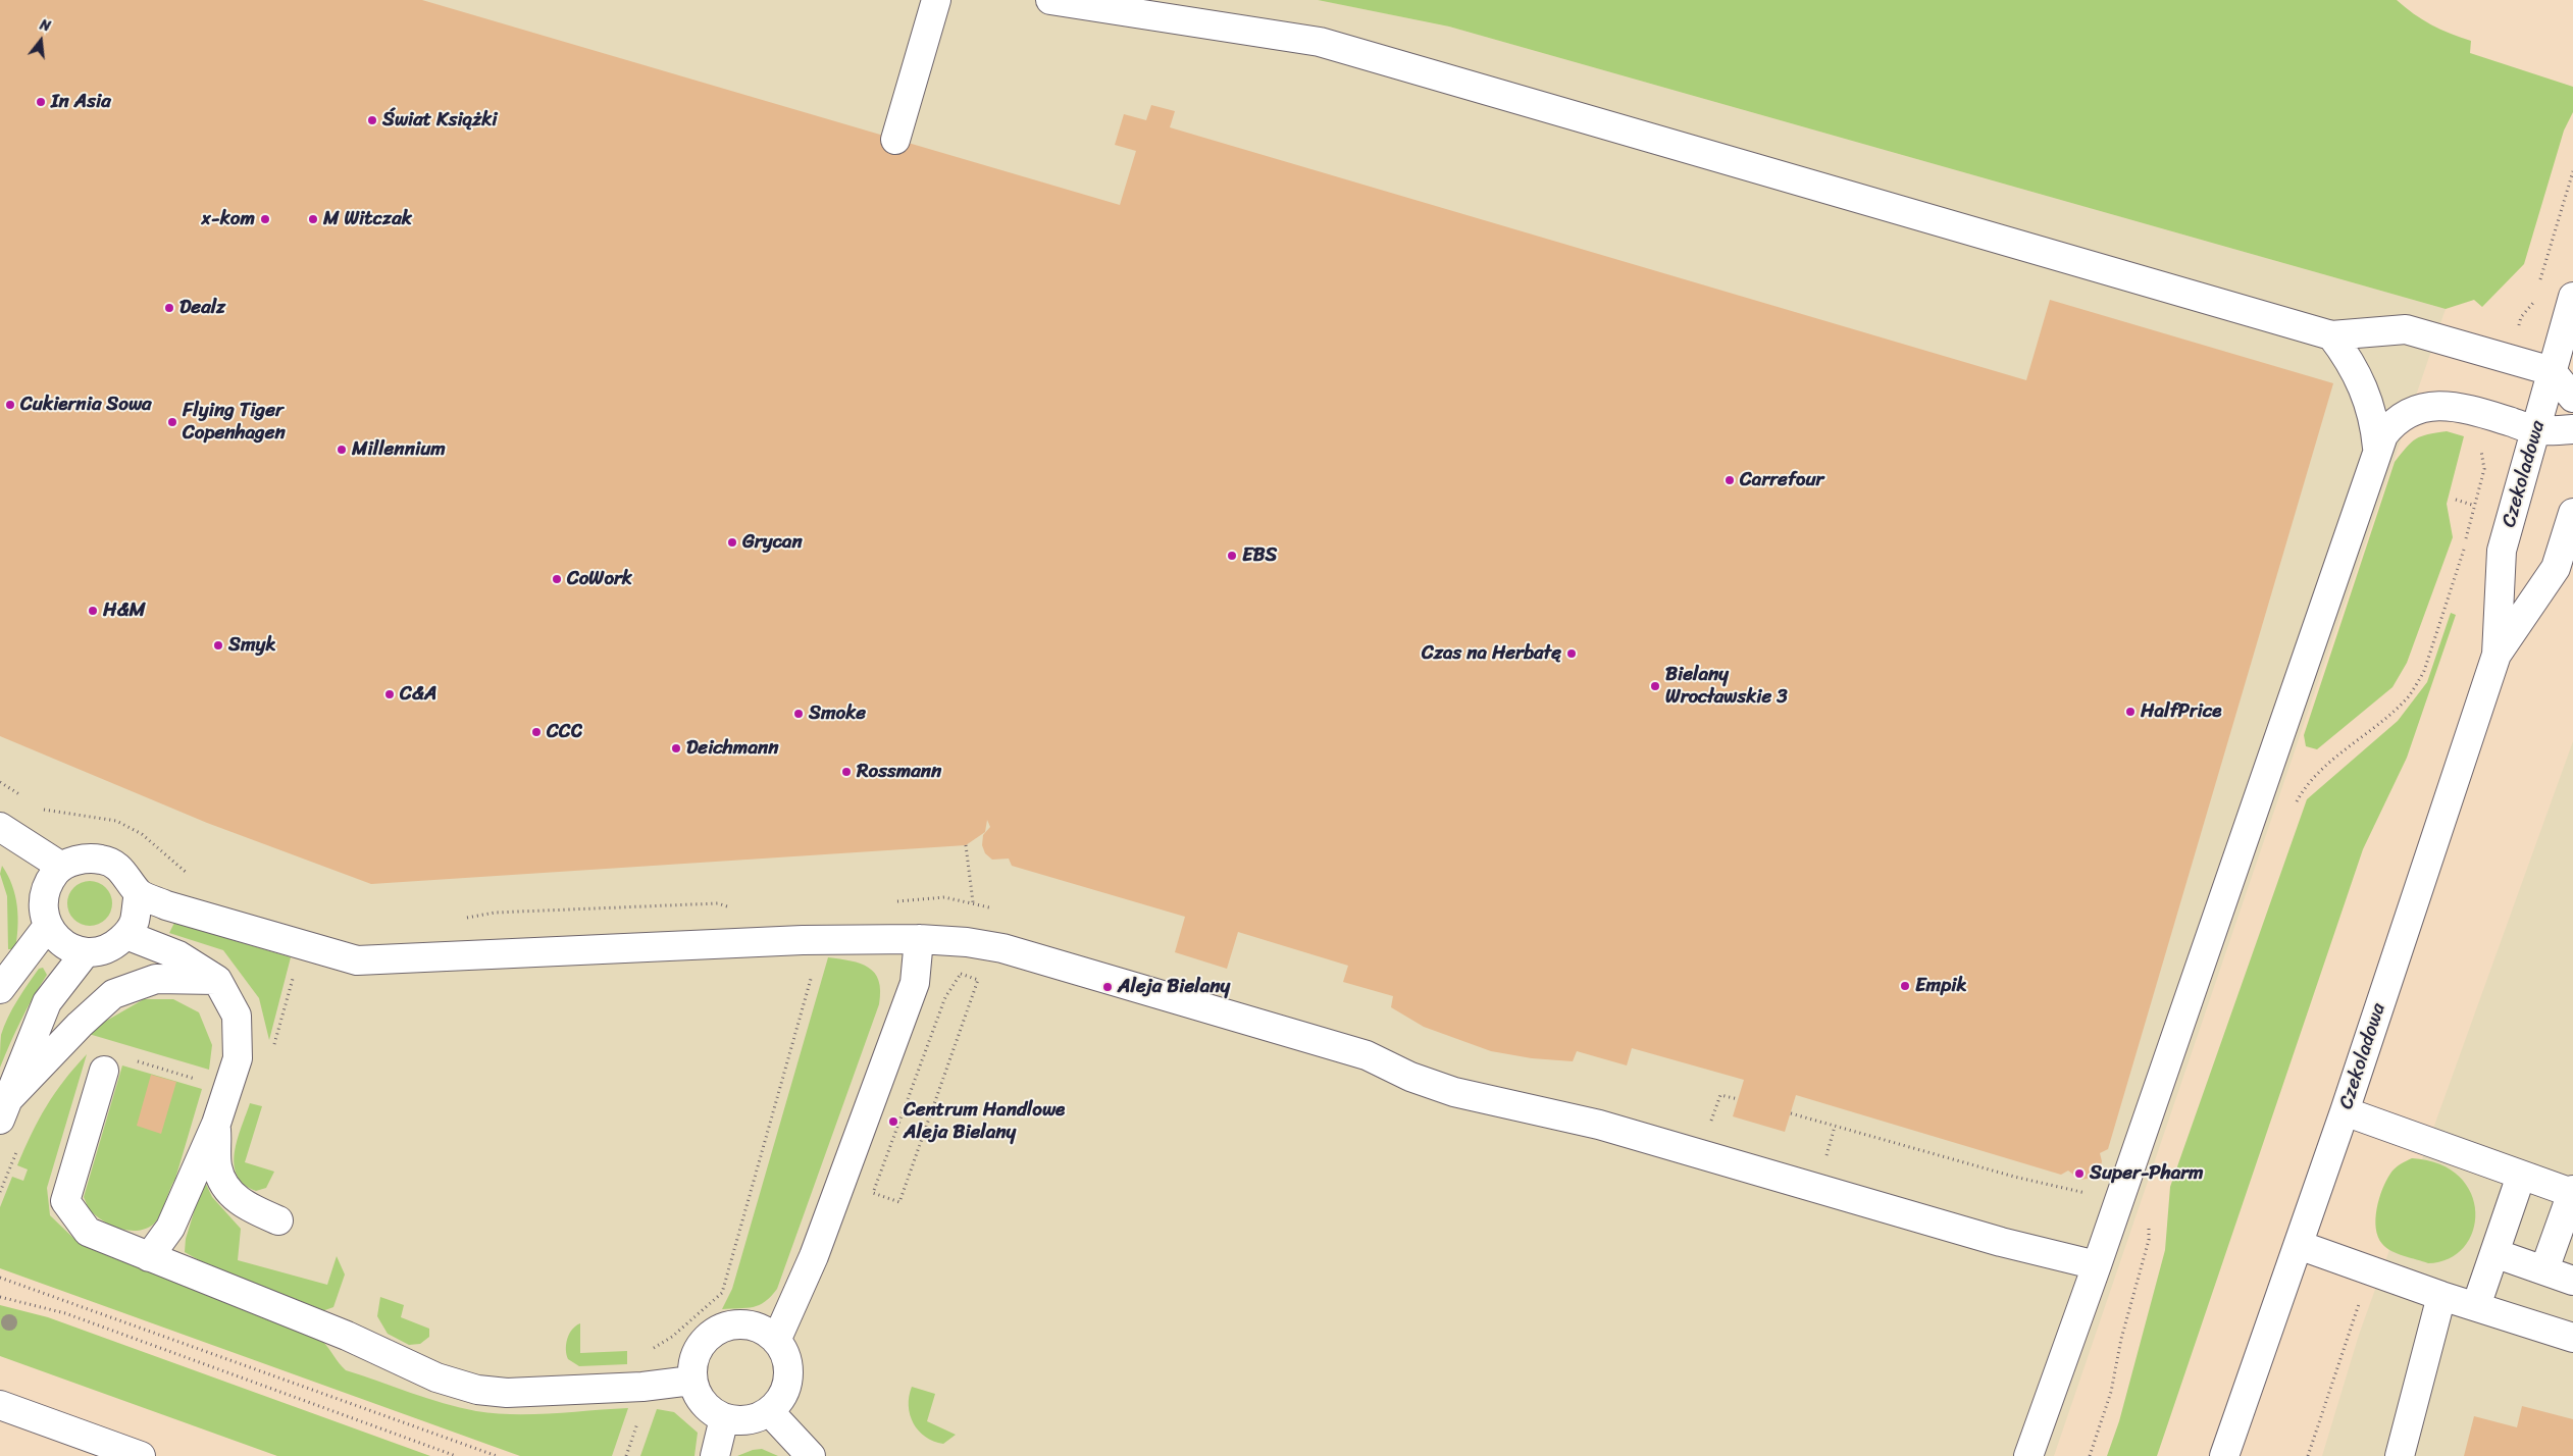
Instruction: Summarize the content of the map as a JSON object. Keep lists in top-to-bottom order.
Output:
{
  "streets": {
    "street": ["Czekoladowa"]
  },
  "places": [
    "In Asia",
    "Świat Książki",
    "x-kom",
    "M Witczak",
    "Dealz",
    "Cukiernia Sowa",
    "Flying Tiger Copenhagen",
    "Millennium",
    "Carrefour",
    "Grycan",
    "EBS",
    "CoWork",
    "H&M",
    "Smyk",
    "Czas na Herbatę",
    "Bielany Wrocławskie 3",
    "C&A",
    "HalfPrice",
    "Smoke",
    "CCC",
    "Deichmann",
    "Rossmann",
    "Empik",
    "Aleja Bielany",
    "Centrum Handlowe Aleja Bielany",
    "Super-Pharm"
  ],
  "north": "top"
}
